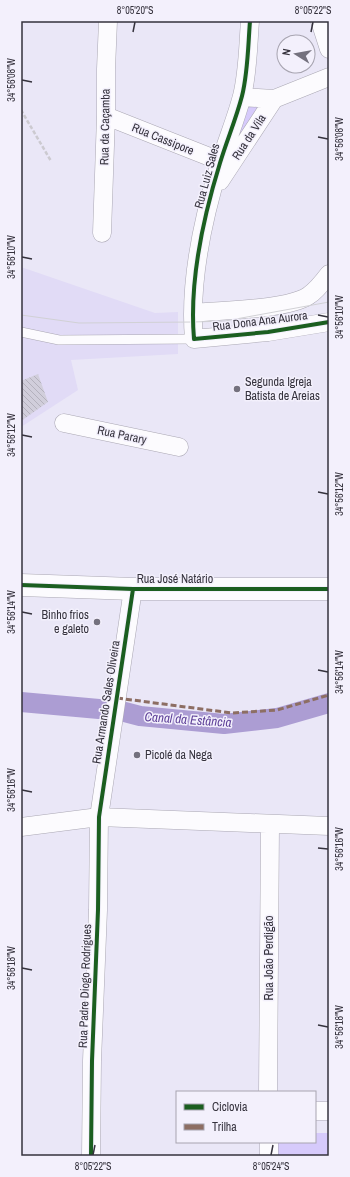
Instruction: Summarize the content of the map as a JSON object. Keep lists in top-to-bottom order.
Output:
{
  "streets": {
    "main road": ["Rua José Natário"],
    "street": [
      "Rua da Caçamba",
      "Rua da Vila",
      "Rua Cassipore",
      "Rua Luiz Sales",
      "Rua Dona Ana Aurora",
      "Rua Parary",
      "Rua Armando Sales Oliveira",
      "Rua João Perdigão",
      "Rua Padre Diogo Rodrigues"
    ]
  },
  "crossings": [
    ["Rua da Caçamba", "Rua Cassipore"],
    ["Rua da Vila", "Rua Luiz Sales"],
    ["Rua Cassipore", "Rua Luiz Sales"],
    ["Rua Luiz Sales", "Rua Dona Ana Aurora"],
    ["Rua José Natário", "Rua Armando Sales Oliveira"],
    ["Rua Armando Sales Oliveira", "Rua Padre Diogo Rodrigues"]
  ],
  "water": ["Canal da Estância"],
  "places": ["Segunda Igreja Batista de Areias", "Binho frios e galeto", "Picolé da Nega"],
  "legend": ["Ciclovia", "Trilha"],
  "north": "left",
  "coordinates": [
    "8°05'20\"S",
    "8°05'22\"S",
    "34°56'08\"W",
    "34°56'10\"W",
    "34°56'12\"W",
    "34°56'14\"W",
    "34°56'16\"W",
    "34°56'18\"W",
    "8°05'24\"S"
  ]
}
